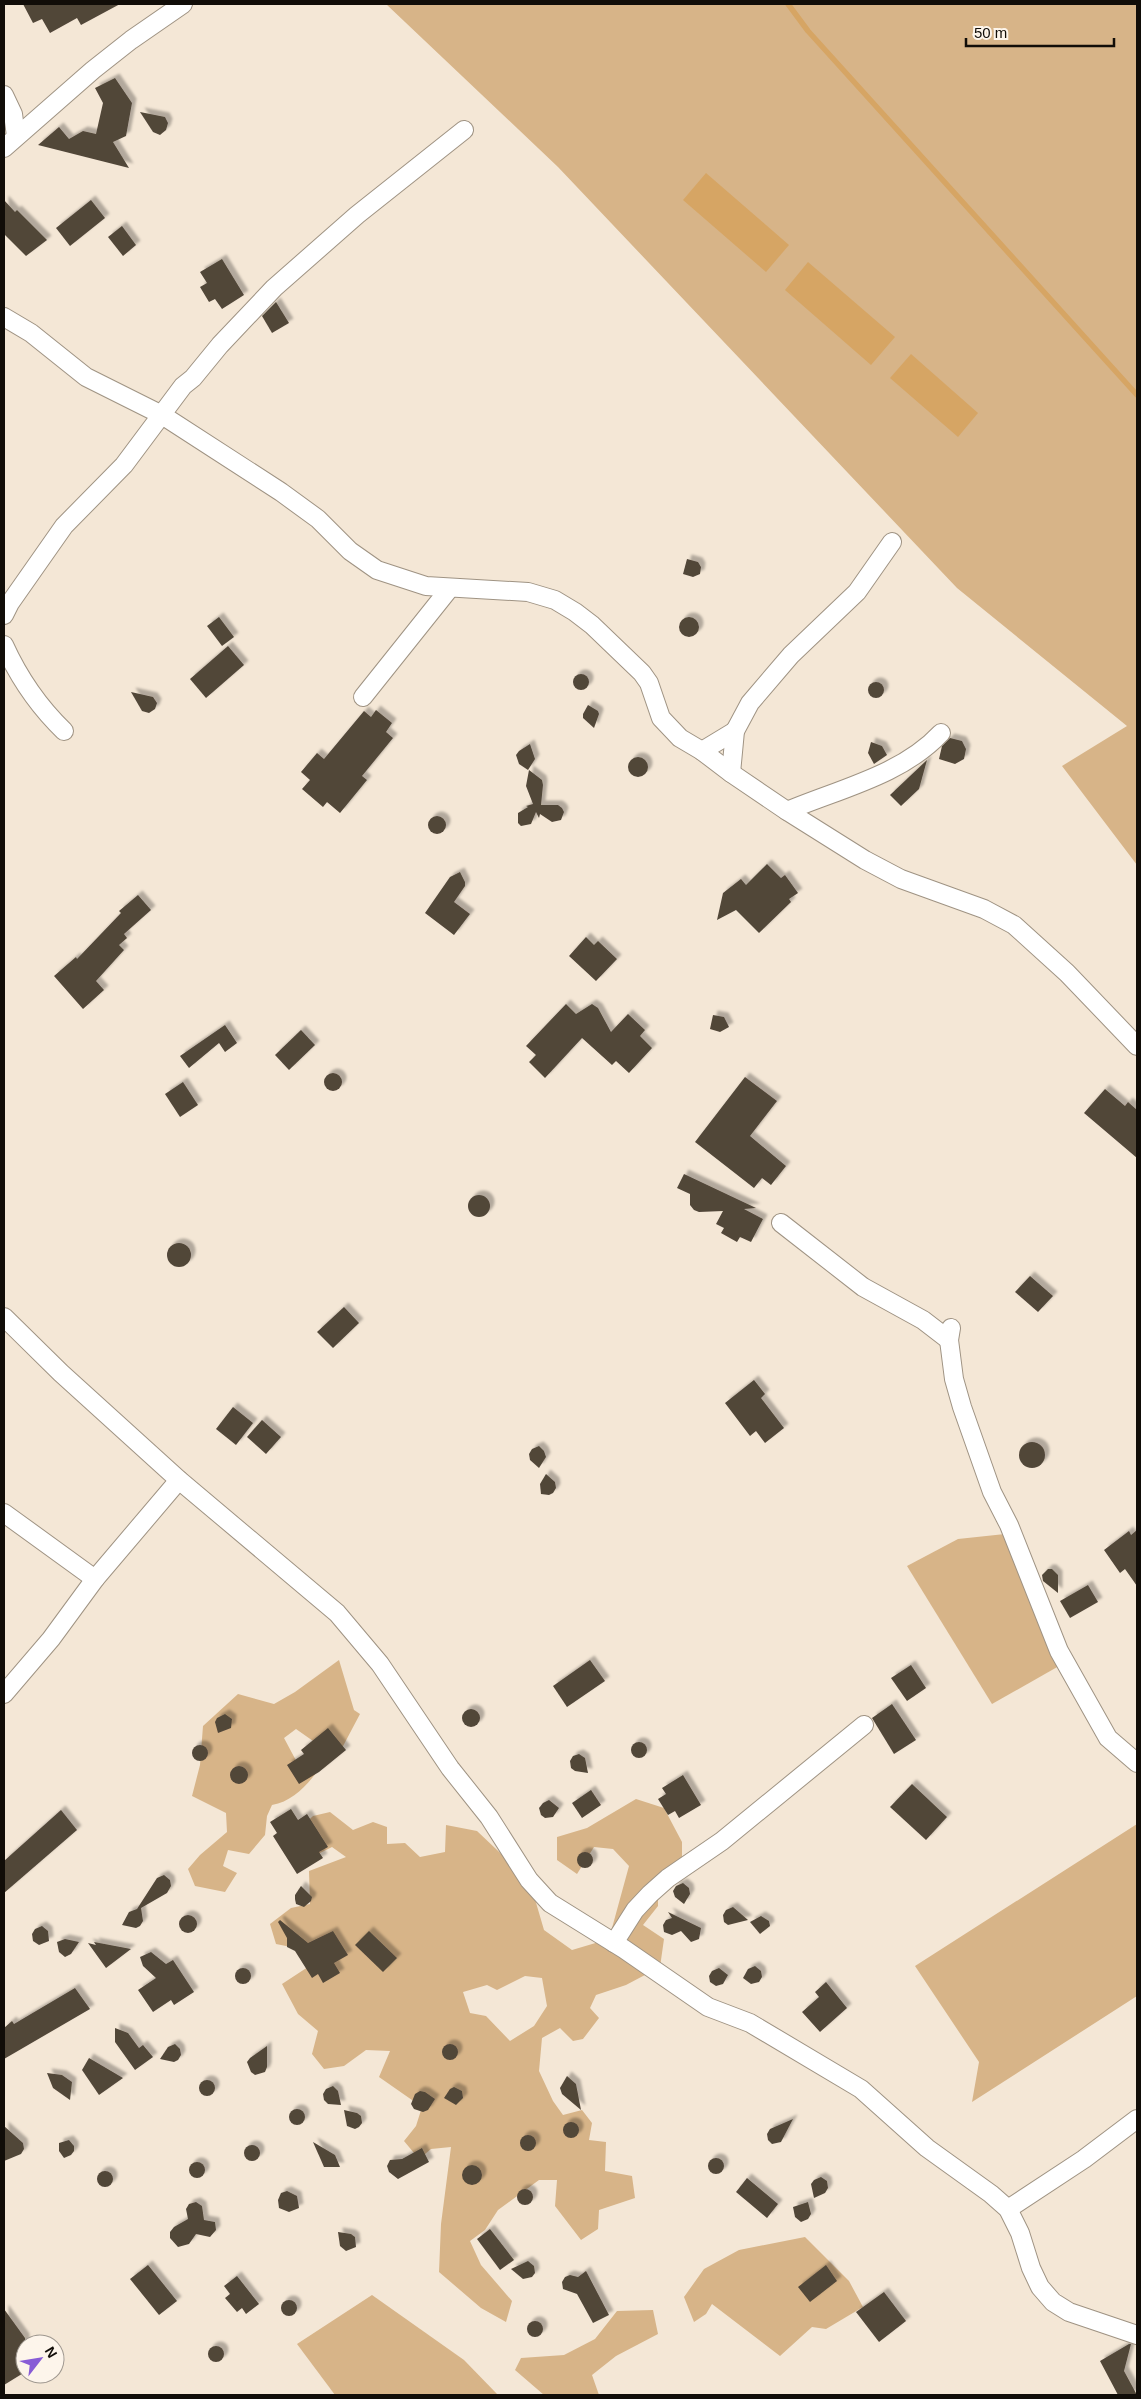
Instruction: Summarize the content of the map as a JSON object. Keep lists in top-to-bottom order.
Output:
{
  "scale_bar": "50 m",
  "north": "top right"
}
